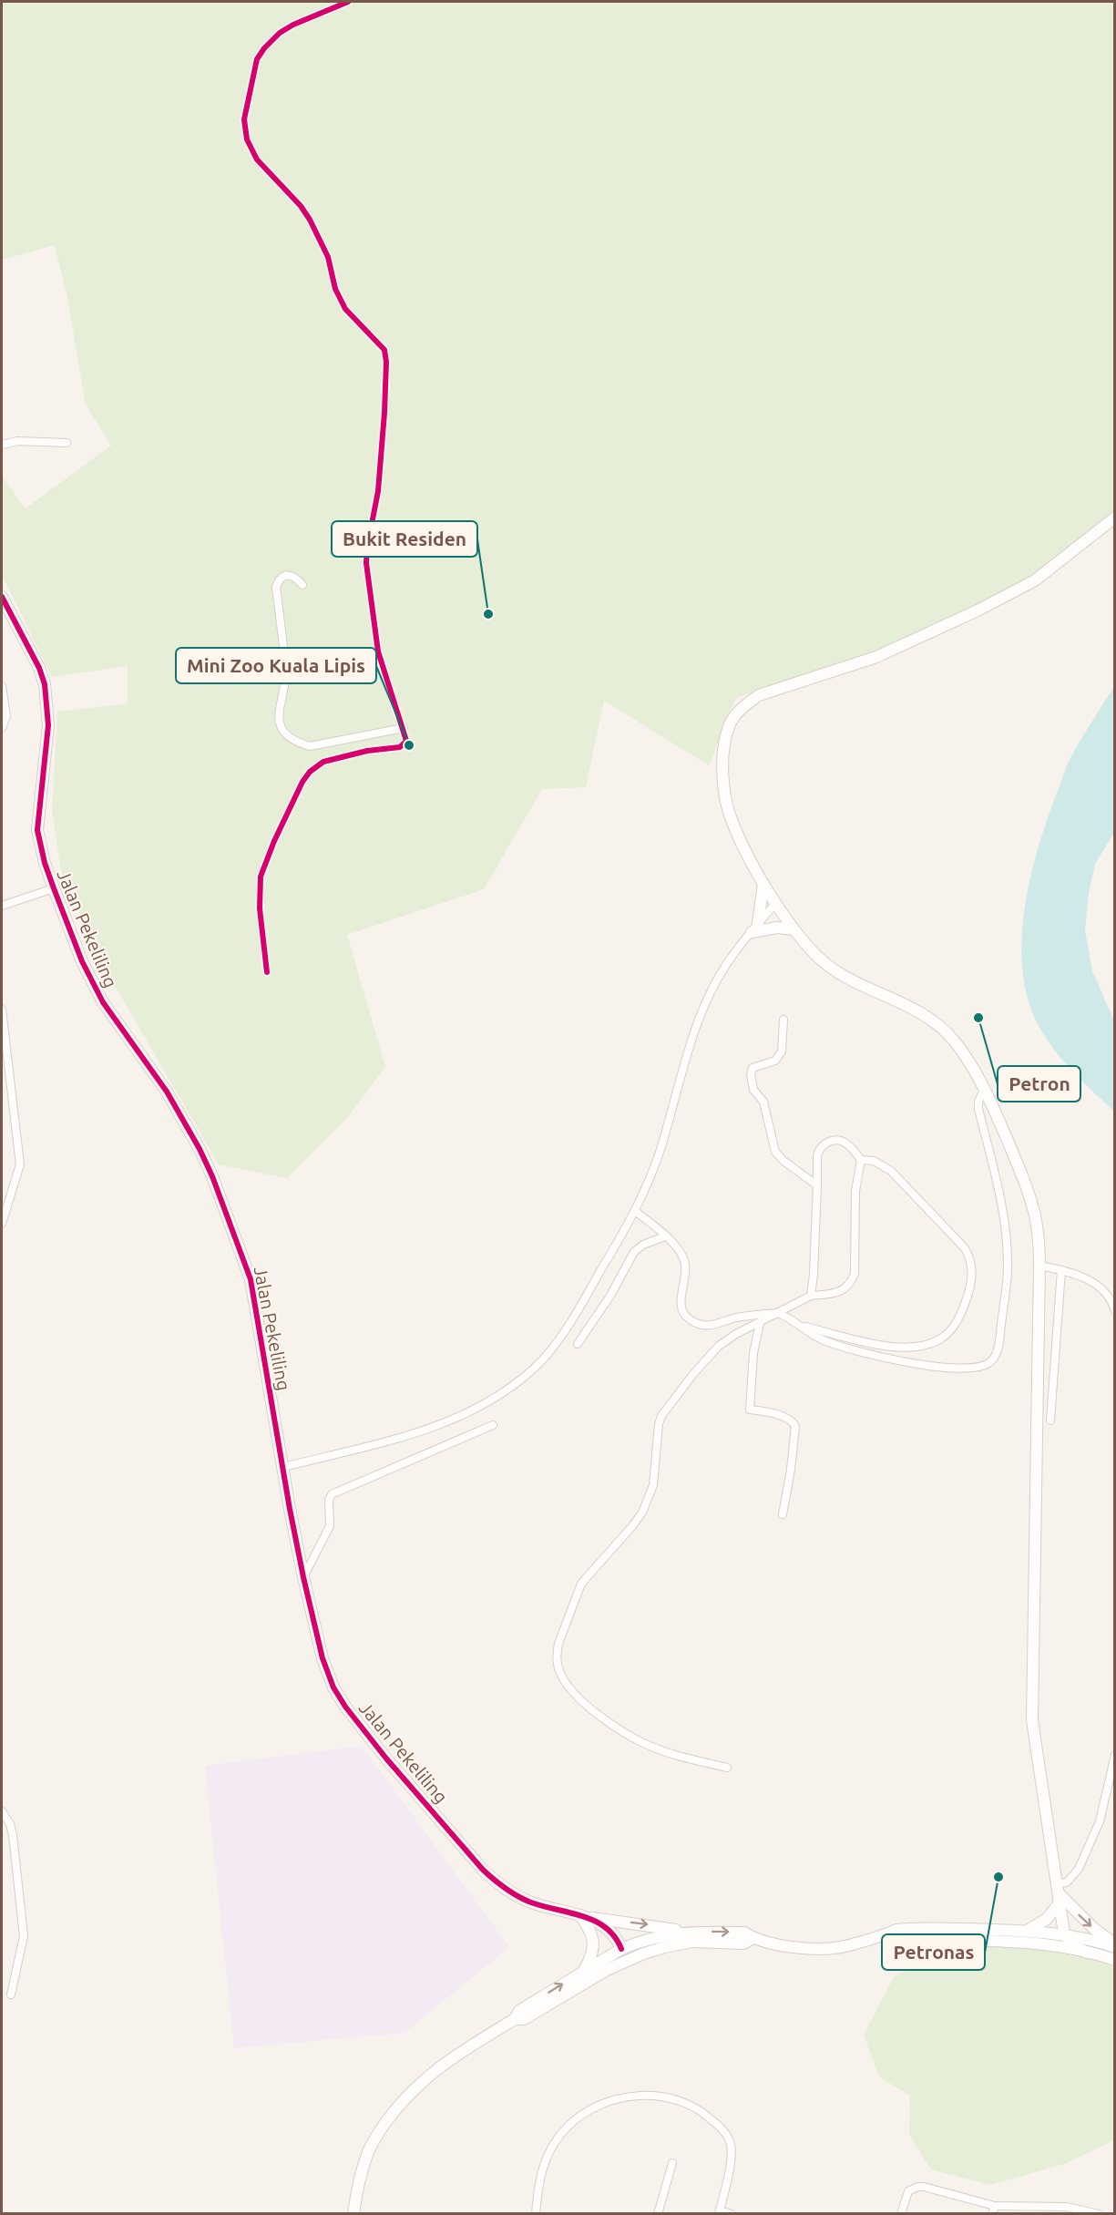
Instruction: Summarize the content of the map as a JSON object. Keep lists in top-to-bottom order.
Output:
{
  "streets": {
    "street": ["Jalan Pekeliling"]
  },
  "places": [
    "Bukit Residen",
    "Mini Zoo Kuala Lipis",
    "Petron",
    "Petronas"
  ]
}
